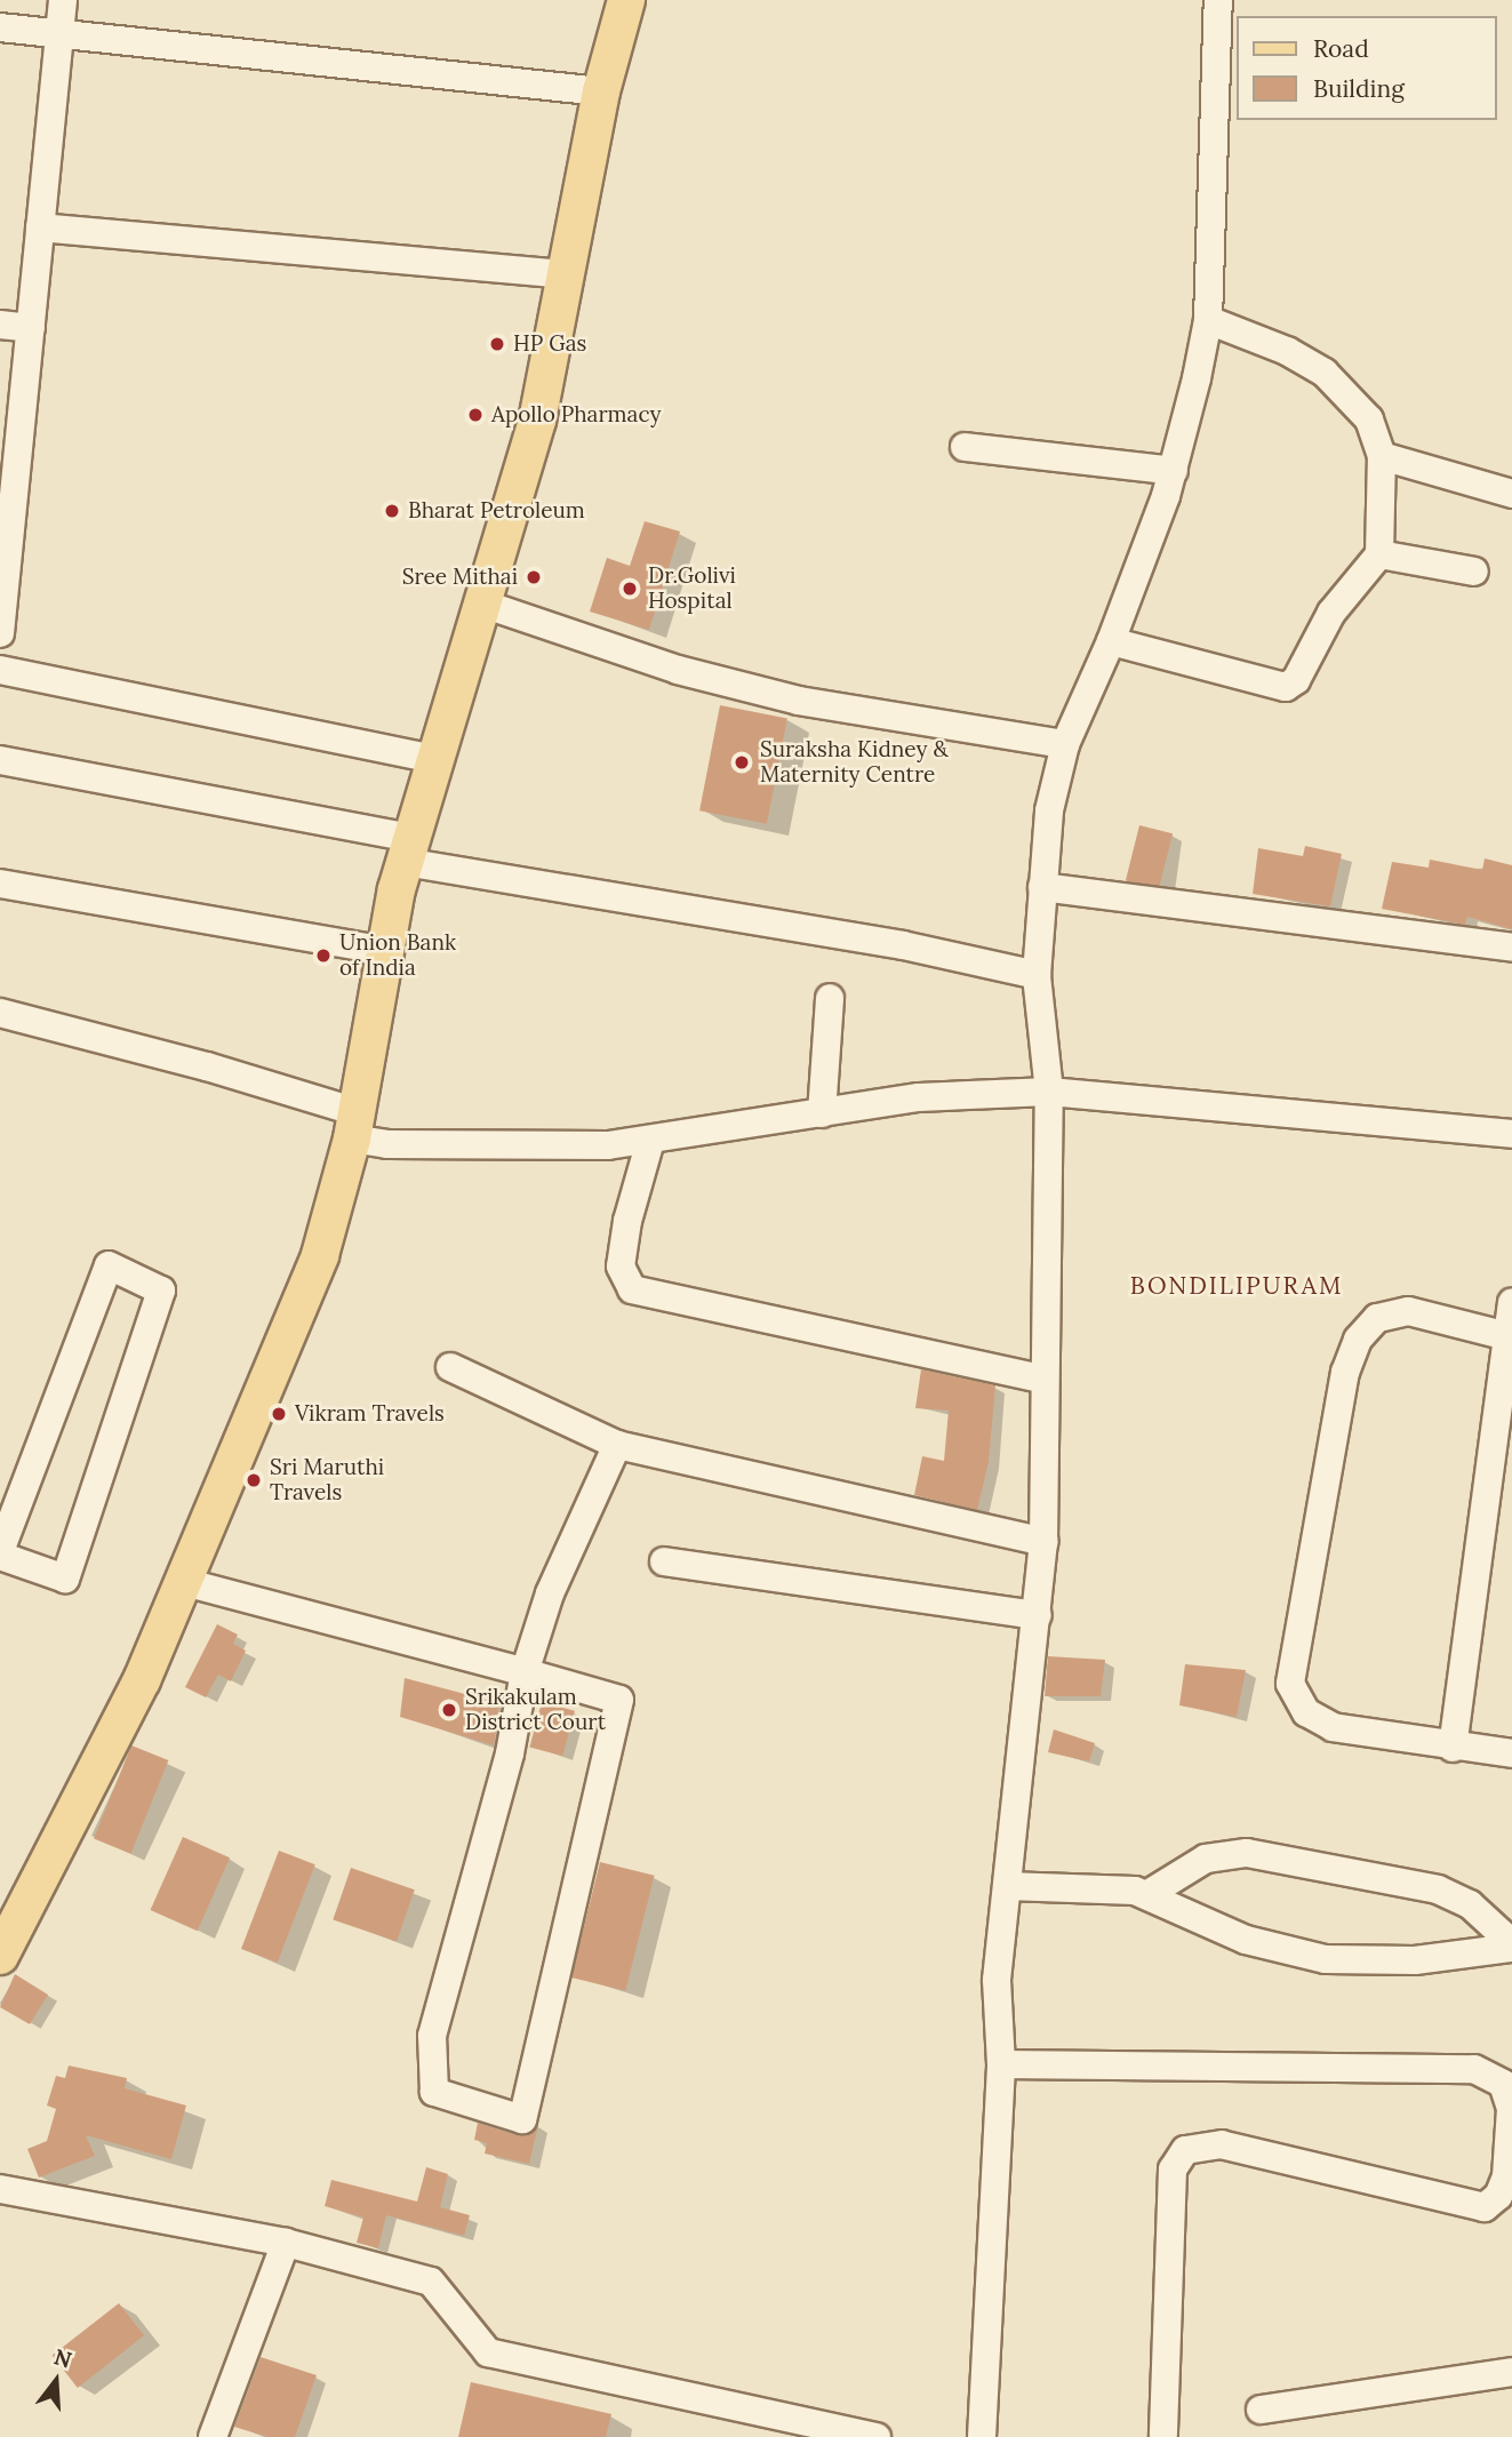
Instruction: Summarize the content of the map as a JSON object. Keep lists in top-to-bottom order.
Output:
{
  "districts": ["BONDILIPURAM"],
  "places": [
    "HP Gas",
    "Apollo Pharmacy",
    "Bharat Petroleum",
    "Sree Mithai",
    "Dr.Golivi Hospital",
    "Suraksha Kidney & Maternity Centre",
    "Union Bank of India",
    "Vikram Travels",
    "Sri Maruthi Travels",
    "Srikakulam District Court"
  ],
  "legend": ["Road", "Building"],
  "north": "top"
}
